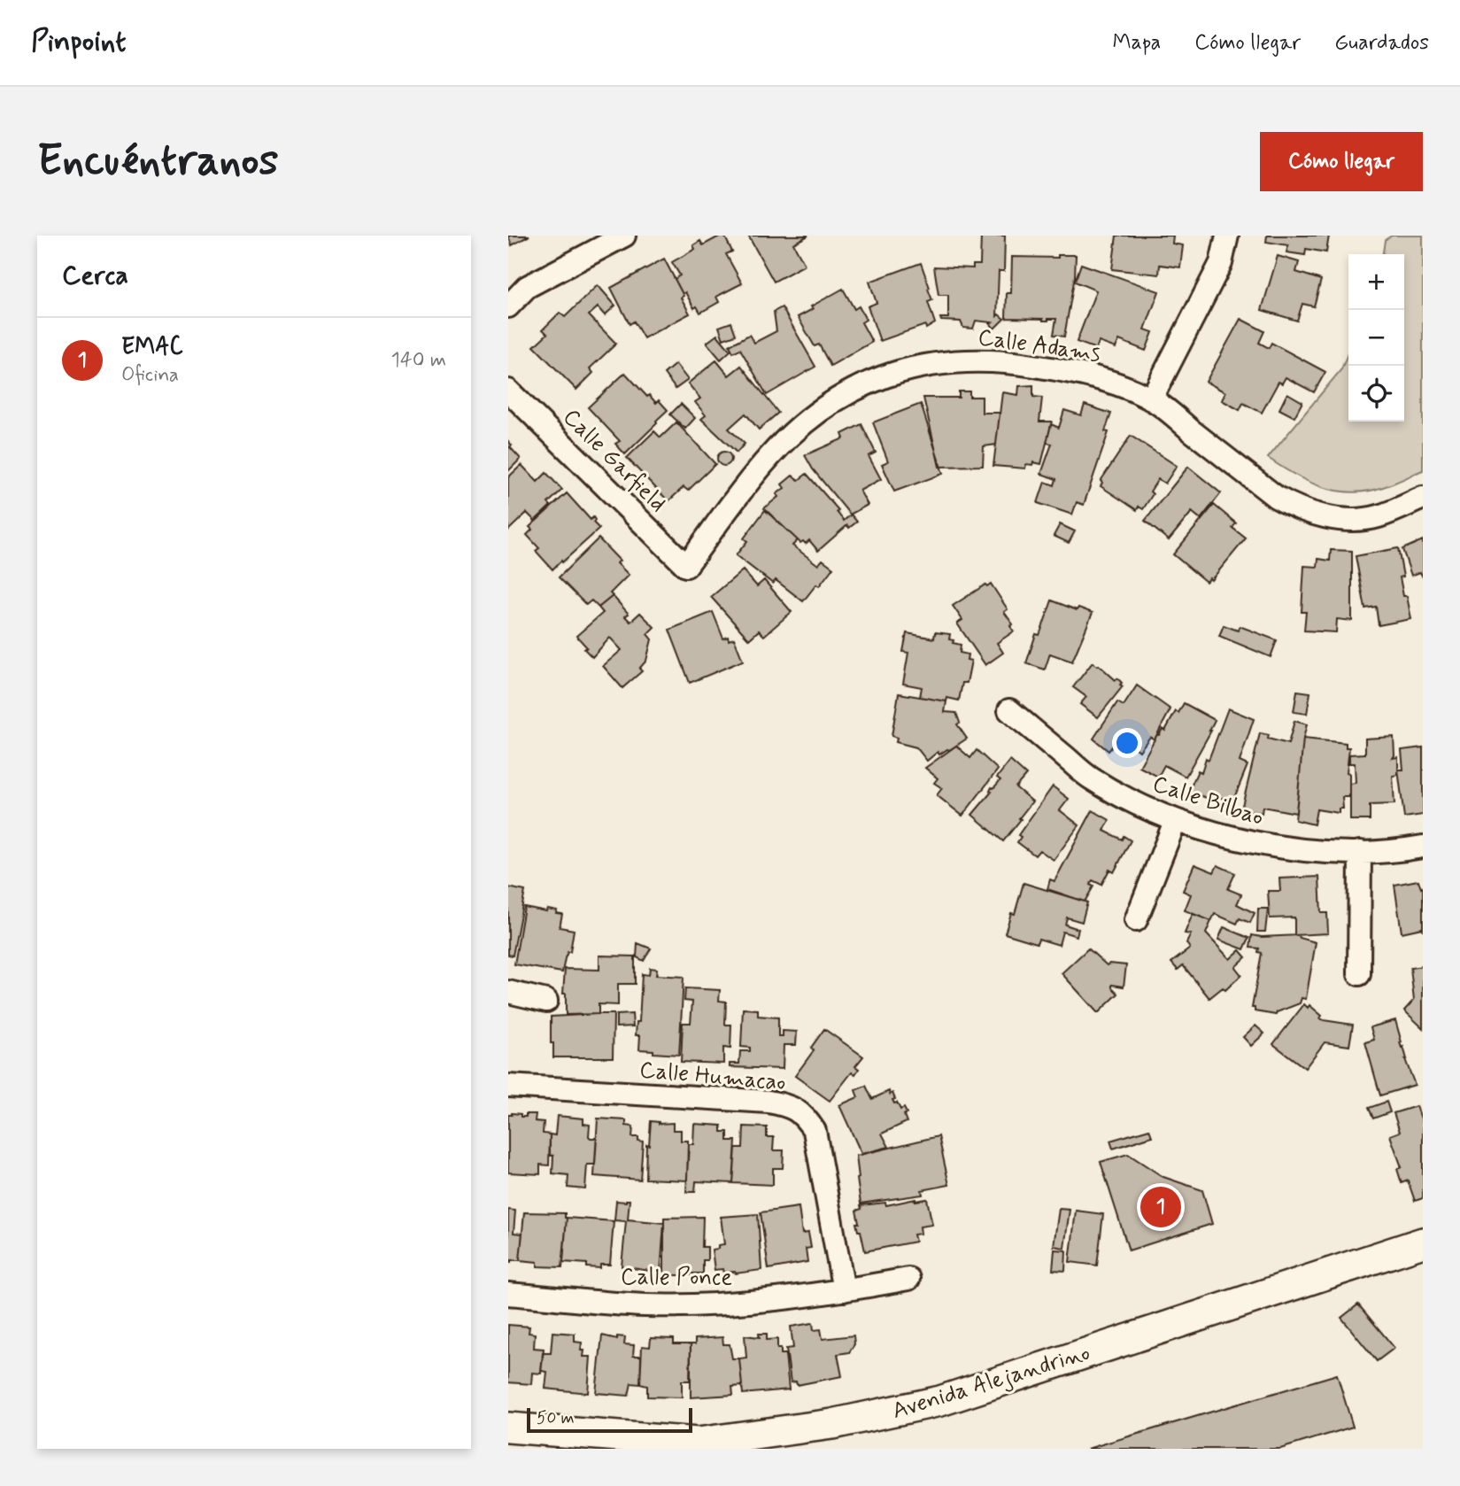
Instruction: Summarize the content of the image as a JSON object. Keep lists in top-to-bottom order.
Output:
{
  "streets": {
    "street": [
      "Calle Adams",
      "Calle Garfield",
      "Calle Bilbao",
      "Calle Humacao",
      "Calle Ponce",
      "Avenida Alejandrino"
    ]
  },
  "crossings": [
    ["Calle Adams", "Calle Garfield"],
    ["Calle Humacao", "Calle Ponce"]
  ],
  "scale_bar": "50 m",
  "page": {
    "header": "Pinpoint",
    "nav": ["Mapa", "Cómo llegar", "Guardados"],
    "buttons": "Cómo llegar",
    "title": "Encuéntranos",
    "heading": "Cerca",
    "map_buttons": ["+", "−"],
    "list": [
      {
        "mark": "1",
        "name": "EMAC",
        "note": "Oficina",
        "value": "140 m"
      }
    ],
    "pins": "1",
    "scale": "50 m"
  }
}
